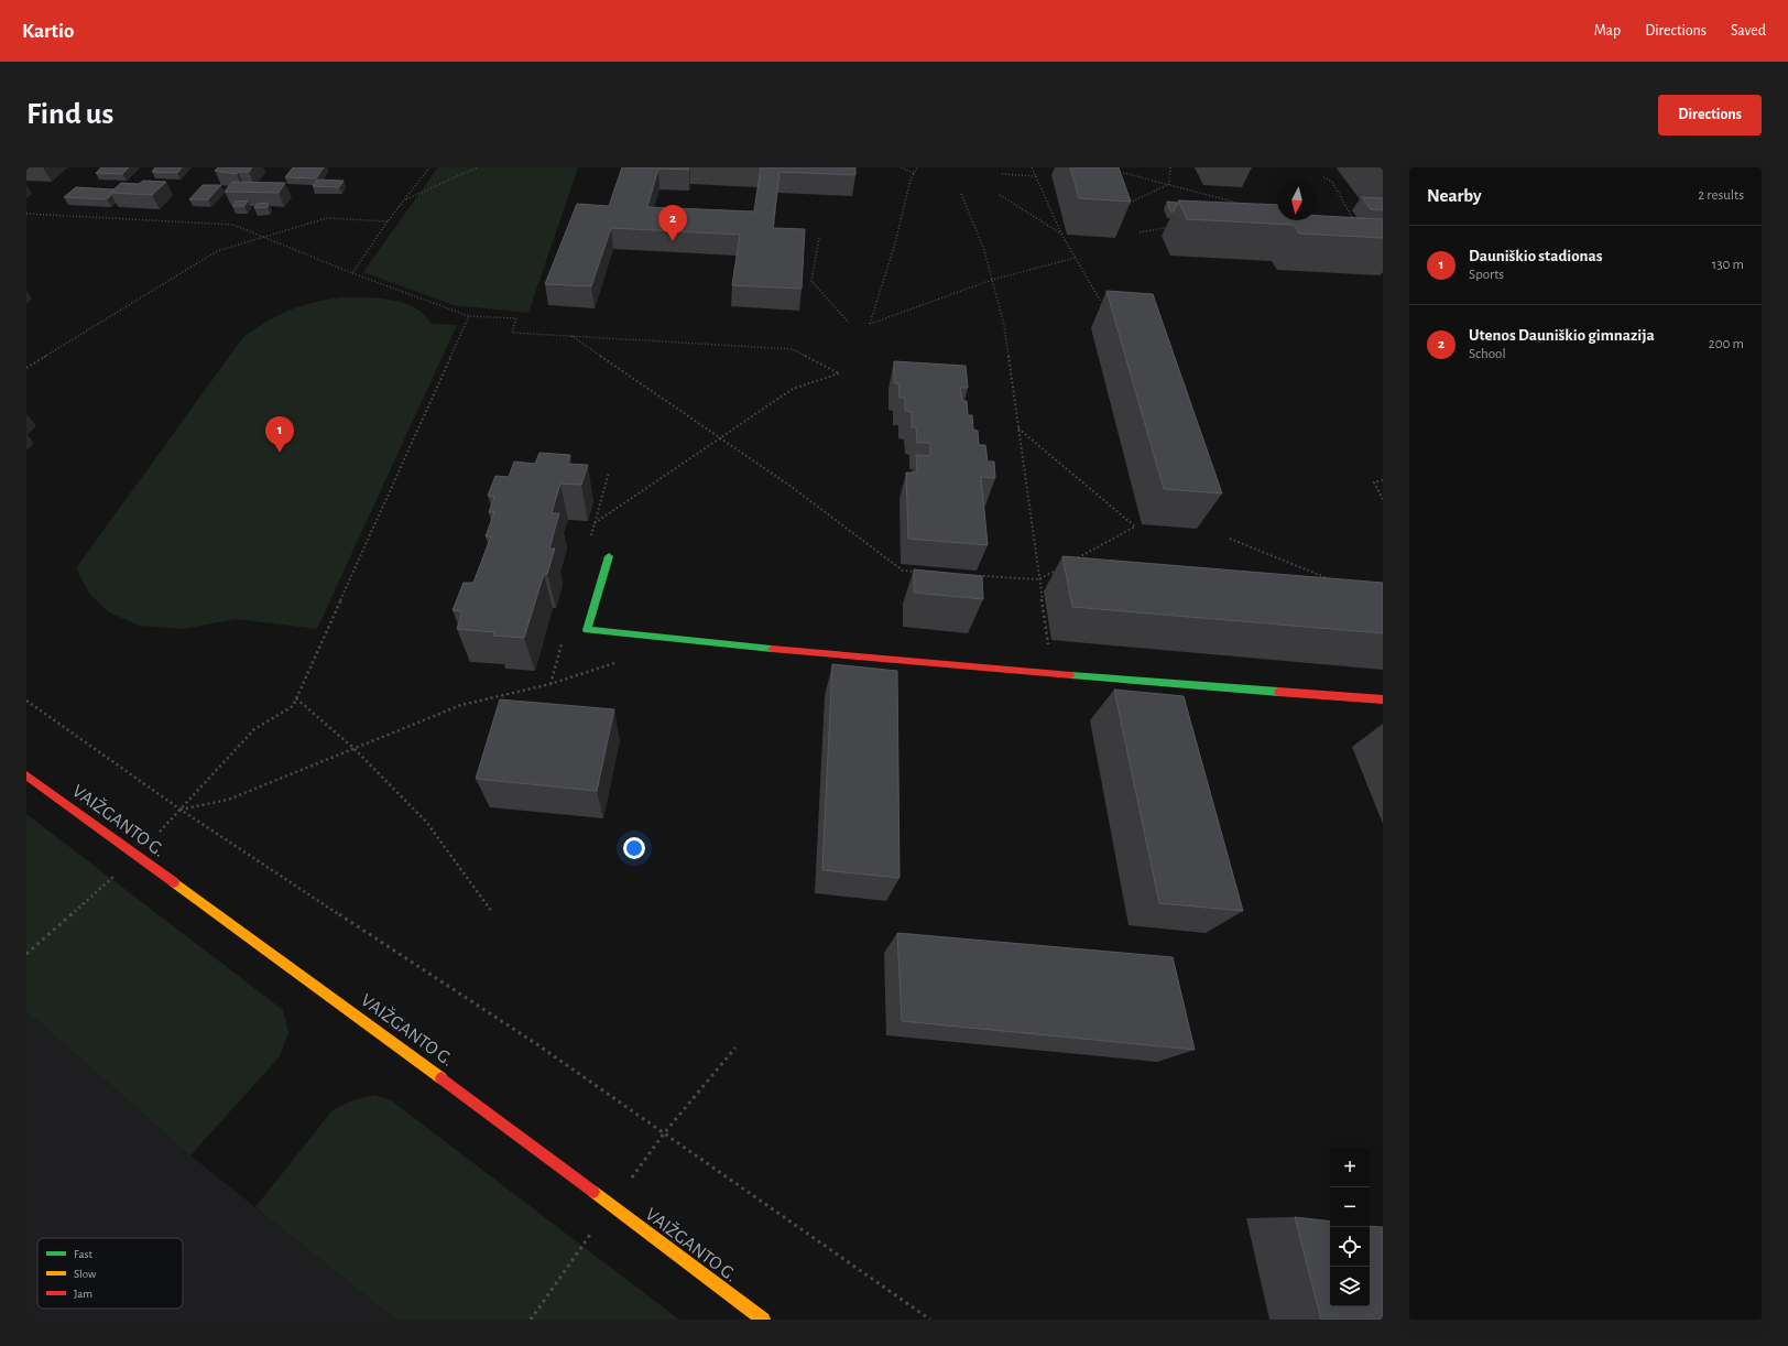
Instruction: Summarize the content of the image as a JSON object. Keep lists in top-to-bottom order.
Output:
{
  "streets": {
    "street": ["VAIŽGANTO G."]
  },
  "legend": ["Fast", "Slow", "Jam"],
  "north": "bottom",
  "page": {
    "header": "Kartio",
    "nav": ["Map", "Directions", "Saved"],
    "buttons": "Directions",
    "title": "Find us",
    "heading": ["Nearby", "2 results"],
    "pins": ["2", "1"],
    "list": [
      {
        "mark": "1",
        "name": "Dauniškio stadionas",
        "note": "Sports",
        "value": "130 m"
      },
      {
        "mark": "2",
        "name": "Utenos Dauniškio gimnazija",
        "note": "School",
        "value": "200 m"
      }
    ],
    "map_buttons": ["+", "−"]
  }
}
